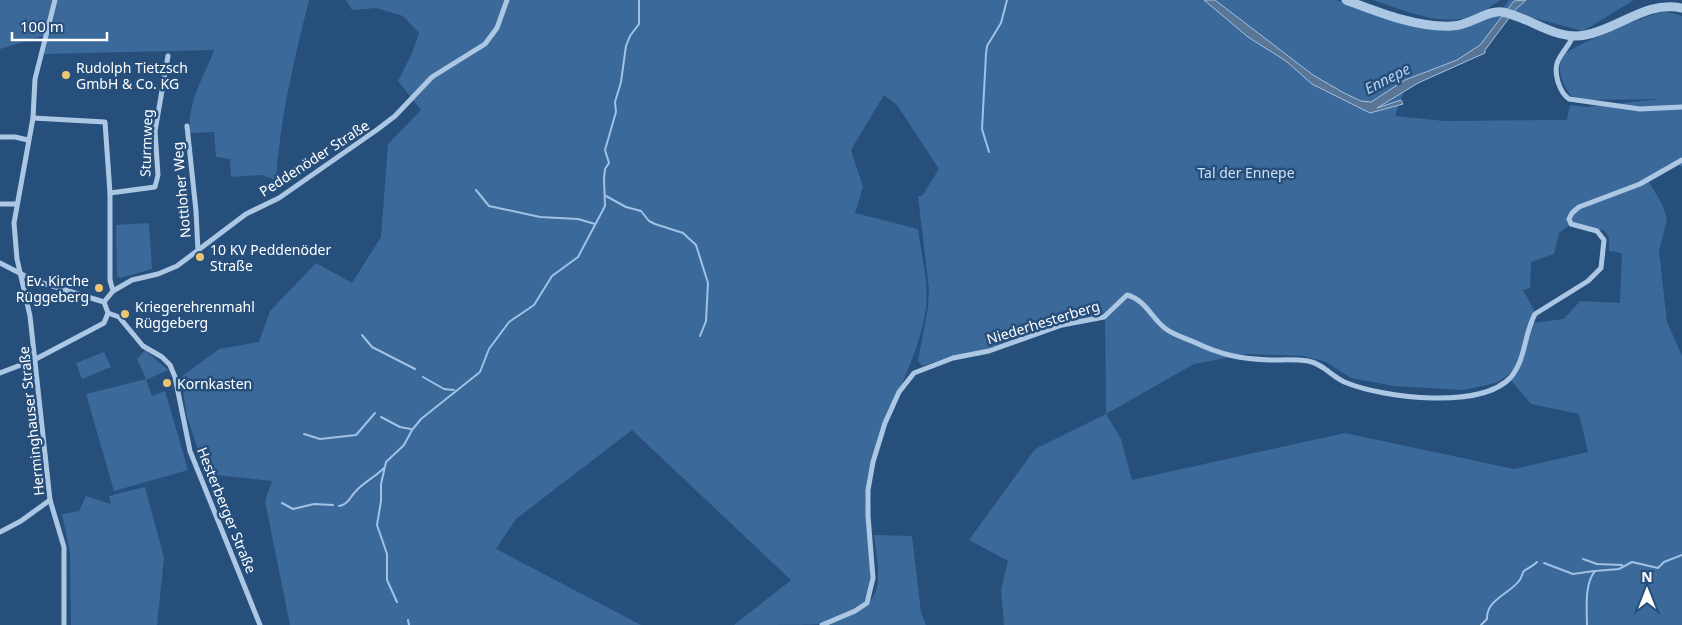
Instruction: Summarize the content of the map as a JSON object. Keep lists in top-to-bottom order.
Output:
{
  "streets": {
    "street": [
      "Sturmweg",
      "Peddenöder Straße",
      "Nottloher Weg",
      "Niederhesterberg",
      "Herminghauser Straße",
      "Hesterberger Straße"
    ]
  },
  "crossings": [
    ["Peddenöder Straße", "Nottloher Weg"]
  ],
  "water": ["Ennepe"],
  "parks": ["Tal der Ennepe"],
  "places": [
    "Rudolph Tietzsch GmbH & Co. KG",
    "10 KV Peddenöder Straße",
    "Ev. Kirche Rüggeberg",
    "Kriegerehrenmahl Rüggeberg",
    "Kornkasten"
  ],
  "scale_bar": "100 m",
  "north": "top"
}
